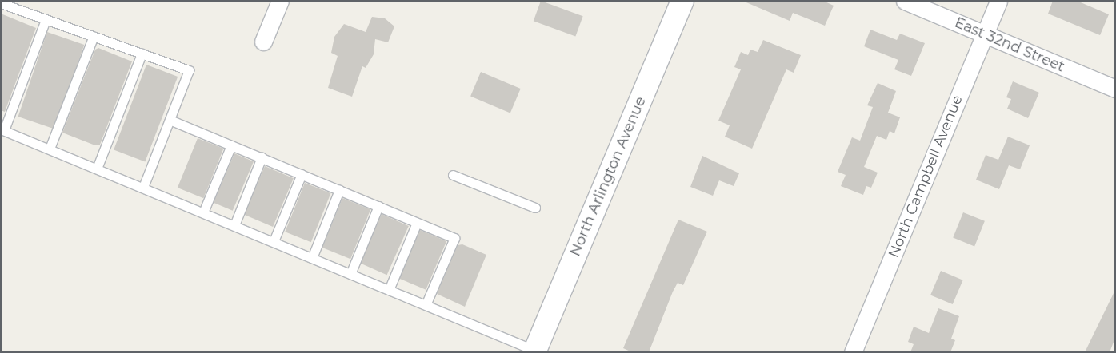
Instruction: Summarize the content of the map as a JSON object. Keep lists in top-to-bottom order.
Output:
{
  "streets": {
    "main road": ["North Arlington Avenue"],
    "street": ["East 32nd Street", "North Campbell Avenue"]
  },
  "crossings": [
    ["East 32nd Street", "North Campbell Avenue"]
  ]
}
